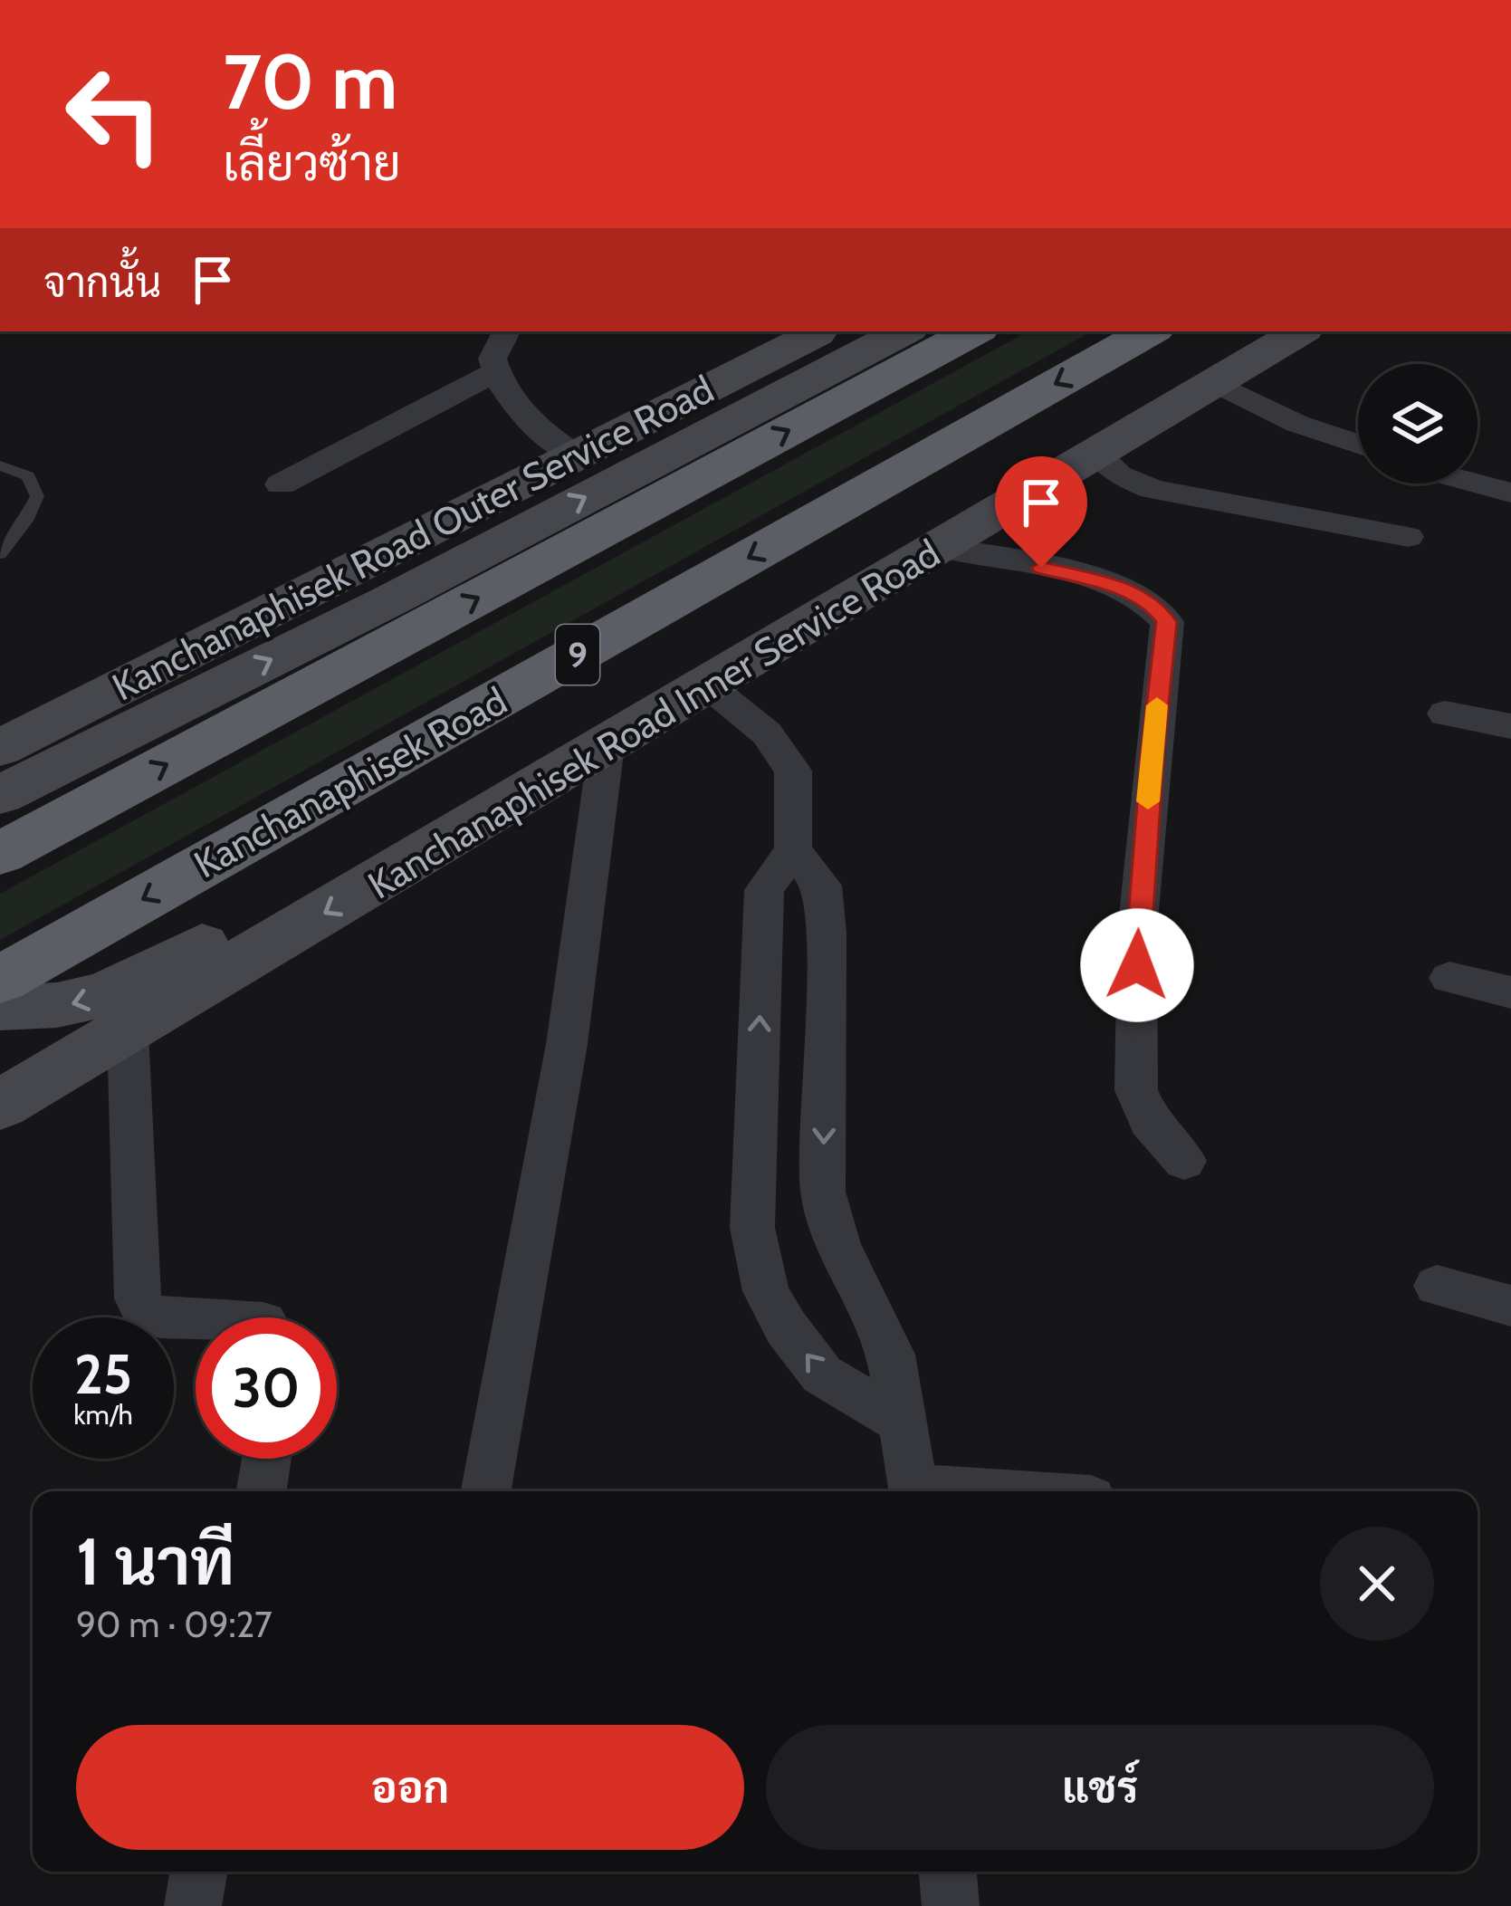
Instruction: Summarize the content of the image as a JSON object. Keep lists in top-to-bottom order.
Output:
{
  "streets": {
    "highway": ["9", "Kanchanaphisek Road"],
    "main road": ["Kanchanaphisek Road Outer Service Road", "Kanchanaphisek Road Inner Service Road"]
  },
  "page": {
    "turn": ["70 m", "เลี้ยวซ้าย"],
    "then": "จากนั้น",
    "speed": "25 km/h",
    "limit": "30",
    "heading": ["1 นาที", "90 m · 09:27"],
    "buttons": ["ออก", "แชร์"]
  }
}
